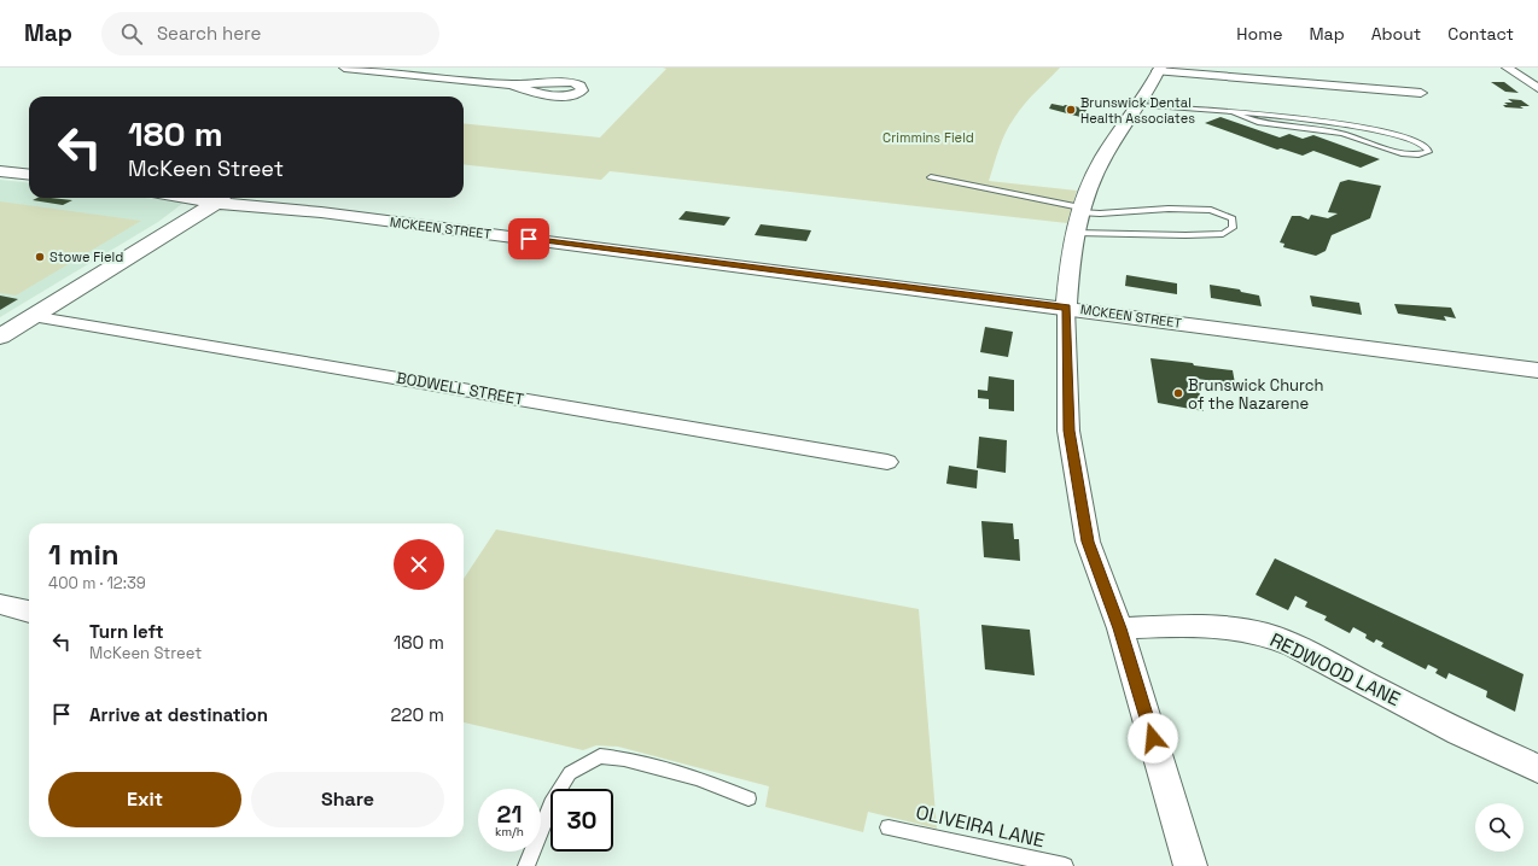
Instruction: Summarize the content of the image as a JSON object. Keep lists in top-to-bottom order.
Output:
{
  "streets": {
    "street": ["MCKEEN STREET", "BODWELL STREET", "REDWOOD LANE"],
    "lane": ["OLIVEIRA LANE"]
  },
  "parks": ["Crimmins Field"],
  "places": ["Brunswick Dental Health Associates", "Stowe Field", "Brunswick Church of the Nazarene"],
  "page": {
    "header": "Map",
    "search": "Search here",
    "nav": [
      "Home",
      "Map",
      "About",
      "Contact"
    ],
    "turn": ["180 m", "McKeen Street"],
    "heading": ["1 min", "400 m · 12:39"],
    "list": [
      {
        "name": "Turn left",
        "note": "McKeen Street",
        "value": "180 m"
      },
      {
        "name": "Arrive at destination",
        "value": "220 m"
      }
    ],
    "buttons": ["Exit", "Share"],
    "speed": "21 km/h",
    "limit": "30"
  }
}
